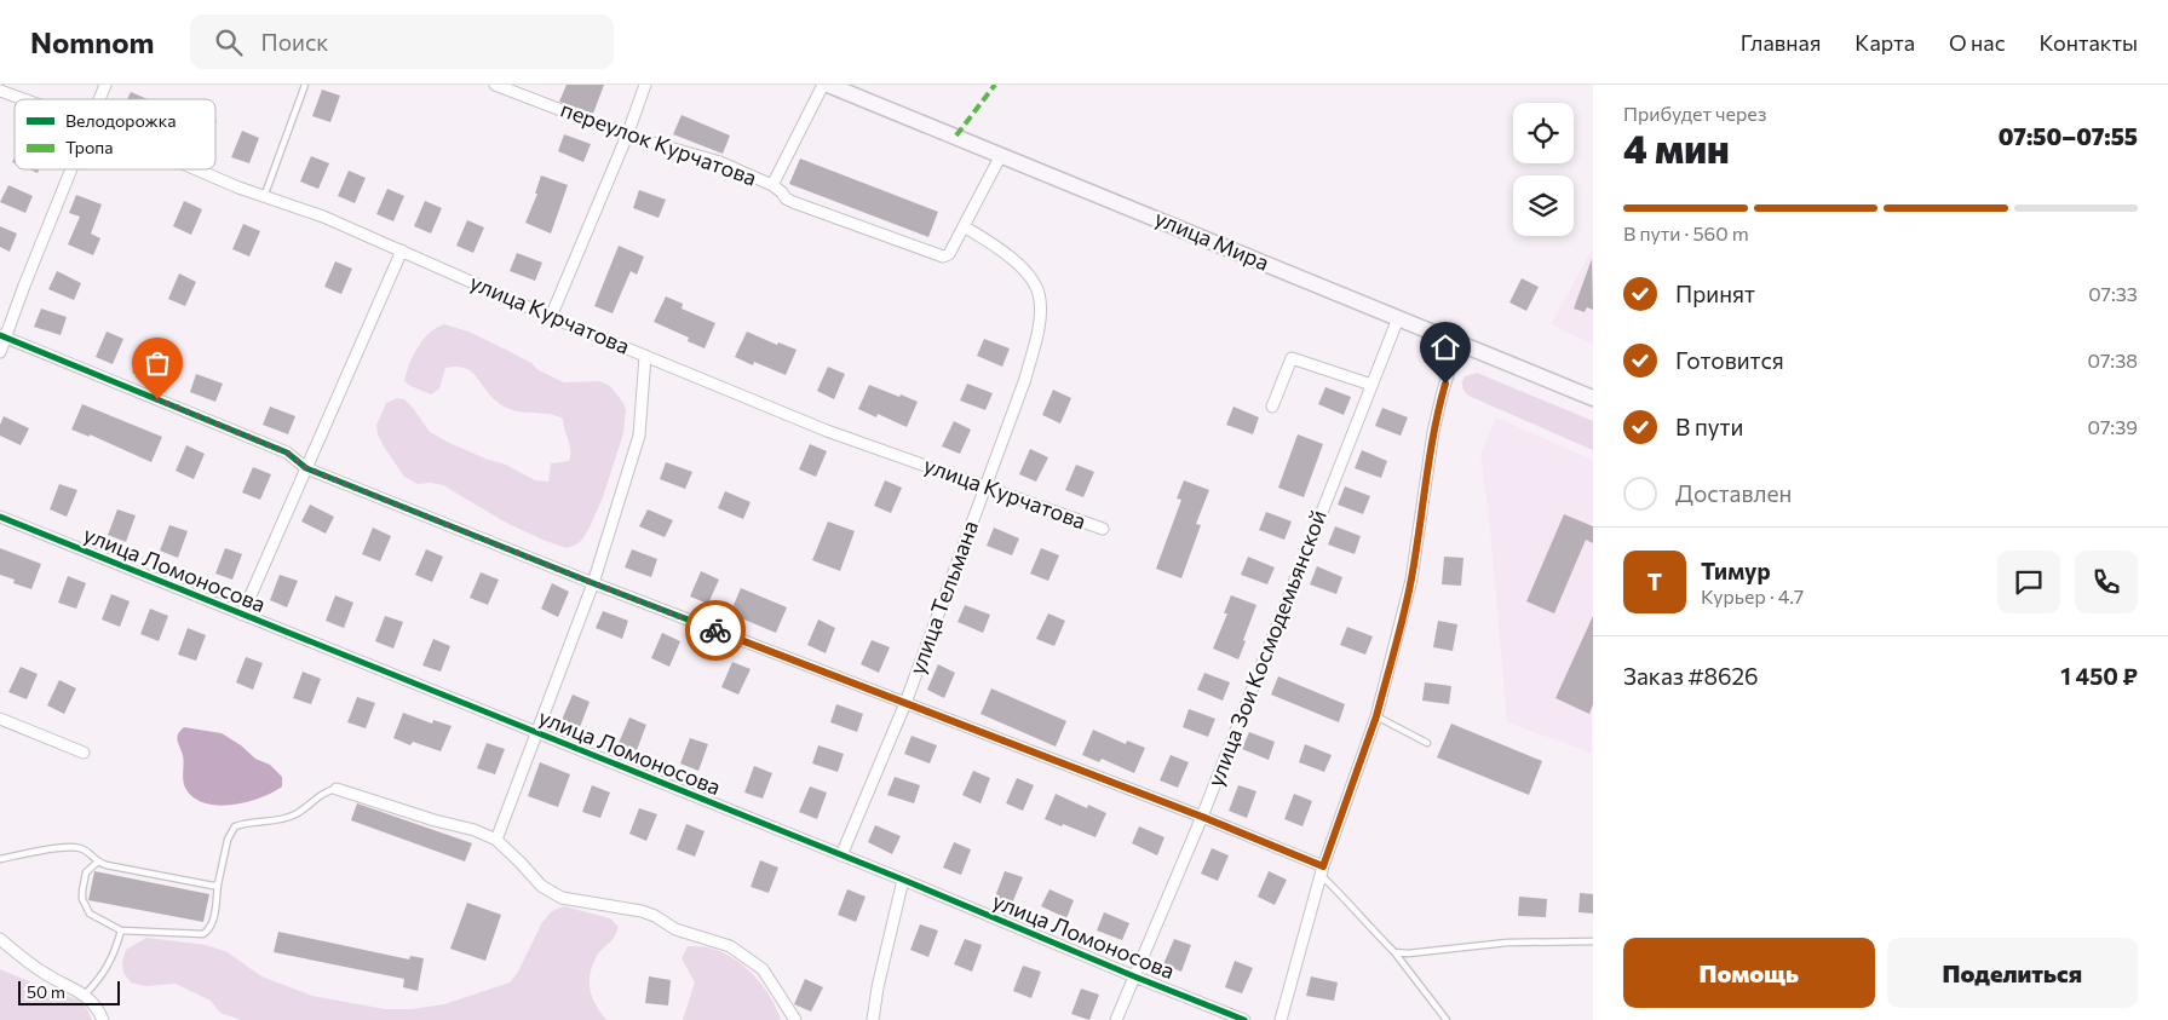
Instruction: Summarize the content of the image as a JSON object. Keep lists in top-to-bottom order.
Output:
{
  "streets": {
    "main road": ["улица Мира"],
    "street": [
      "переулок Курчатова",
      "улица Курчатова",
      "улица Ломоносова",
      "улица Тельмана",
      "улица Зои Космодемьянской"
    ]
  },
  "crossings": [
    ["переулок Курчатова", "улица Мира"],
    ["переулок Курчатова", "улица Тельмана"],
    ["улица Мира", "улица Зои Космодемьянской"],
    ["улица Курчатова", "улица Тельмана"],
    ["улица Ломоносова", "улица Тельмана"],
    ["улица Ломоносова", "улица Зои Космодемьянской"]
  ],
  "legend": ["Велодорожка", "Тропа"],
  "scale_bar": "50 m",
  "page": {
    "header": "Nomnom",
    "search": "Поиск",
    "nav": [
      "Главная",
      "Карта",
      "О нас",
      "Контакты"
    ],
    "heading": ["4 мин", "Прибудет через", "07:50–07:55"],
    "panel": [
      "Тимур",
      "Курьер · 4.7",
      "Заказ #8626",
      "1 450 ₽"
    ],
    "bar": "В пути · 560 m",
    "list": [
      ["Принят", "07:33"],
      ["Готовится", "07:38"],
      ["В пути", "07:39"],
      "Доставлен"
    ],
    "round": "Т",
    "buttons": ["Помощь", "Поделиться"],
    "scale": "50 m"
  }
}
